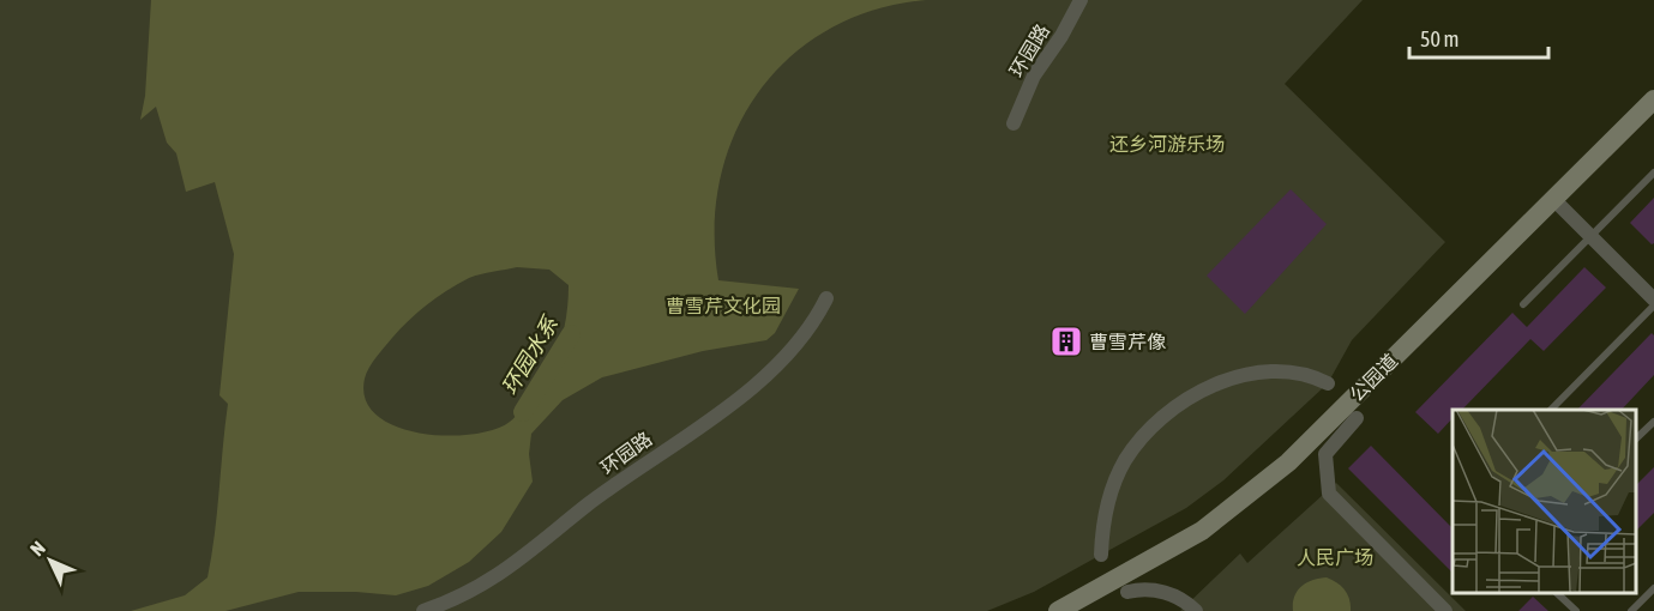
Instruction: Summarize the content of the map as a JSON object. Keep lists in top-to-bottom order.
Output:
{
  "streets": {
    "main road": ["公园道"],
    "street": ["环园路"]
  },
  "water": ["环园水系"],
  "parks": ["还乡河游乐场", "曹雪芹文化园", "人民广场"],
  "places": {
    "building": ["曹雪芹像"]
  },
  "scale_bar": "50 m",
  "north": "top left"
}
